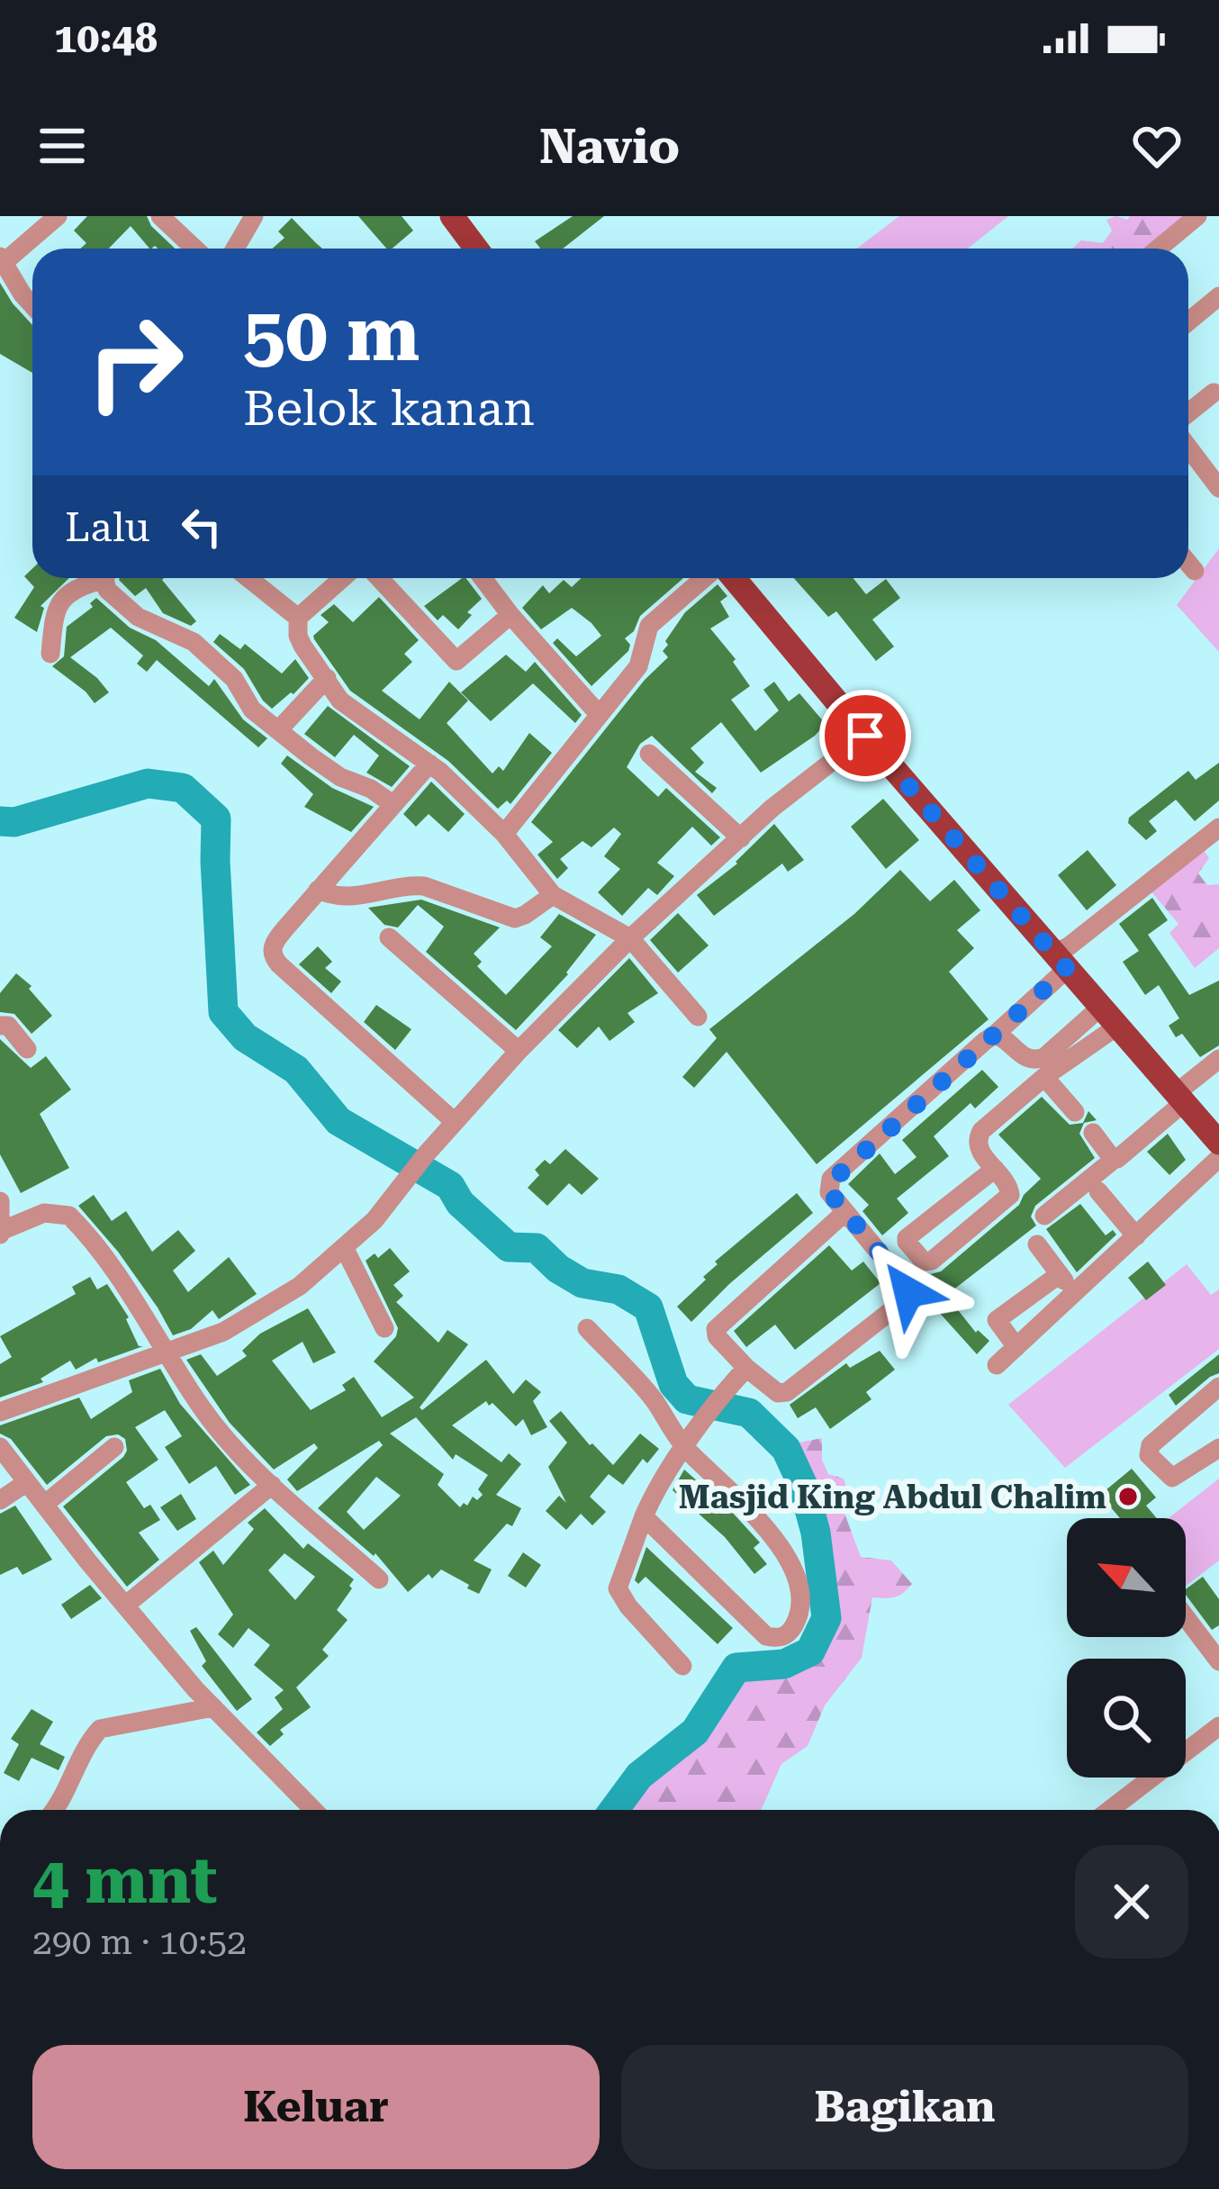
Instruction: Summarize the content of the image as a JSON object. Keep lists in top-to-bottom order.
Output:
{
  "places": ["Masjid King Abdul Chalim"],
  "north": "top left",
  "page": {
    "status": "10:48",
    "header": "Navio",
    "turn": ["50 m", "Belok kanan"],
    "then": "Lalu",
    "heading": ["4 mnt", "290 m · 10:52"],
    "buttons": ["Keluar", "Bagikan"]
  }
}
